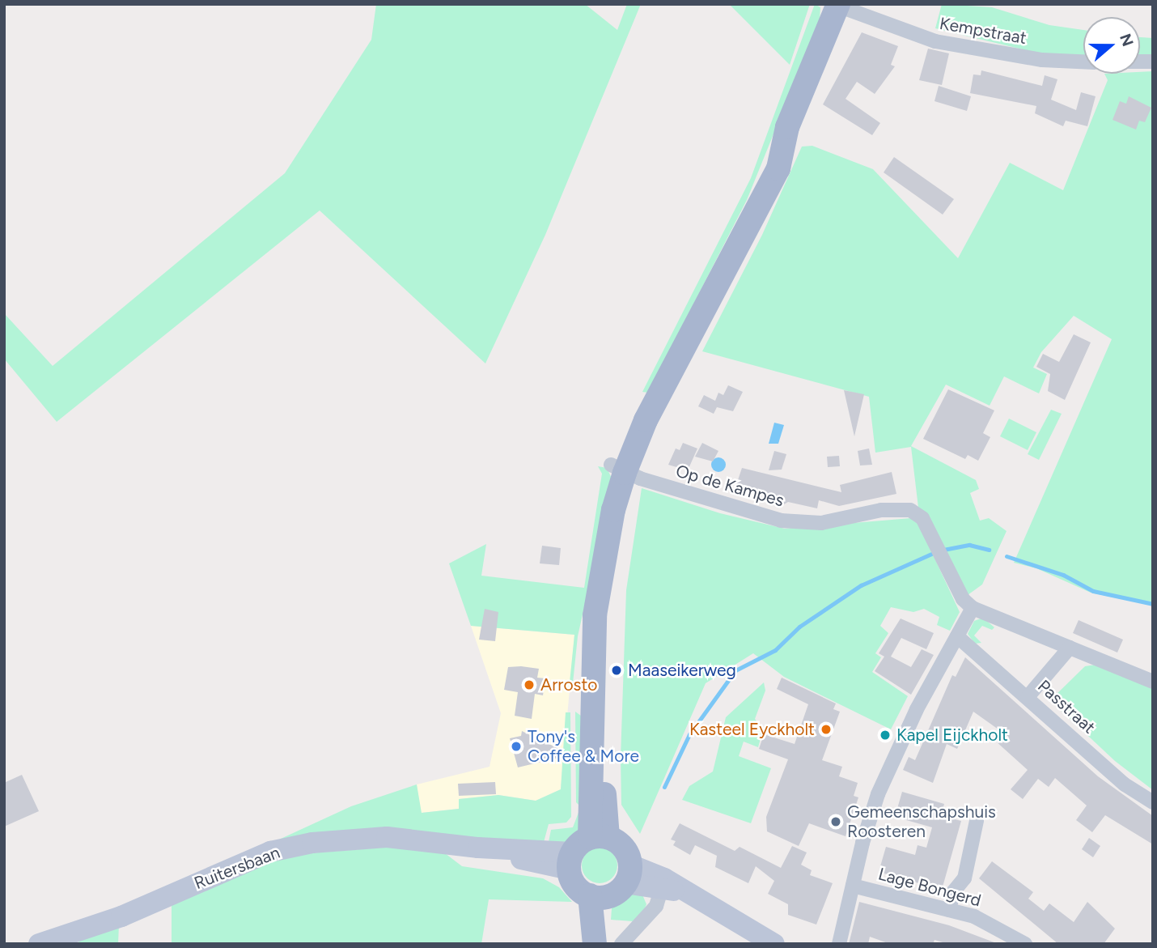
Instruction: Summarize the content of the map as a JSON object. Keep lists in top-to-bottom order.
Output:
{
  "streets": {
    "street": [
      "Kempstraat",
      "Op de Kampes",
      "Passtraat",
      "Ruitersbaan",
      "Lage Bongerd"
    ]
  },
  "places": [
    "Maaseikerweg",
    "Arrosto",
    "Kasteel Eyckholt",
    "Kapel Eijckholt",
    "Tony's Coffee & More",
    "Gemeenschapshuis Roosteren"
  ],
  "north": "right"
}
